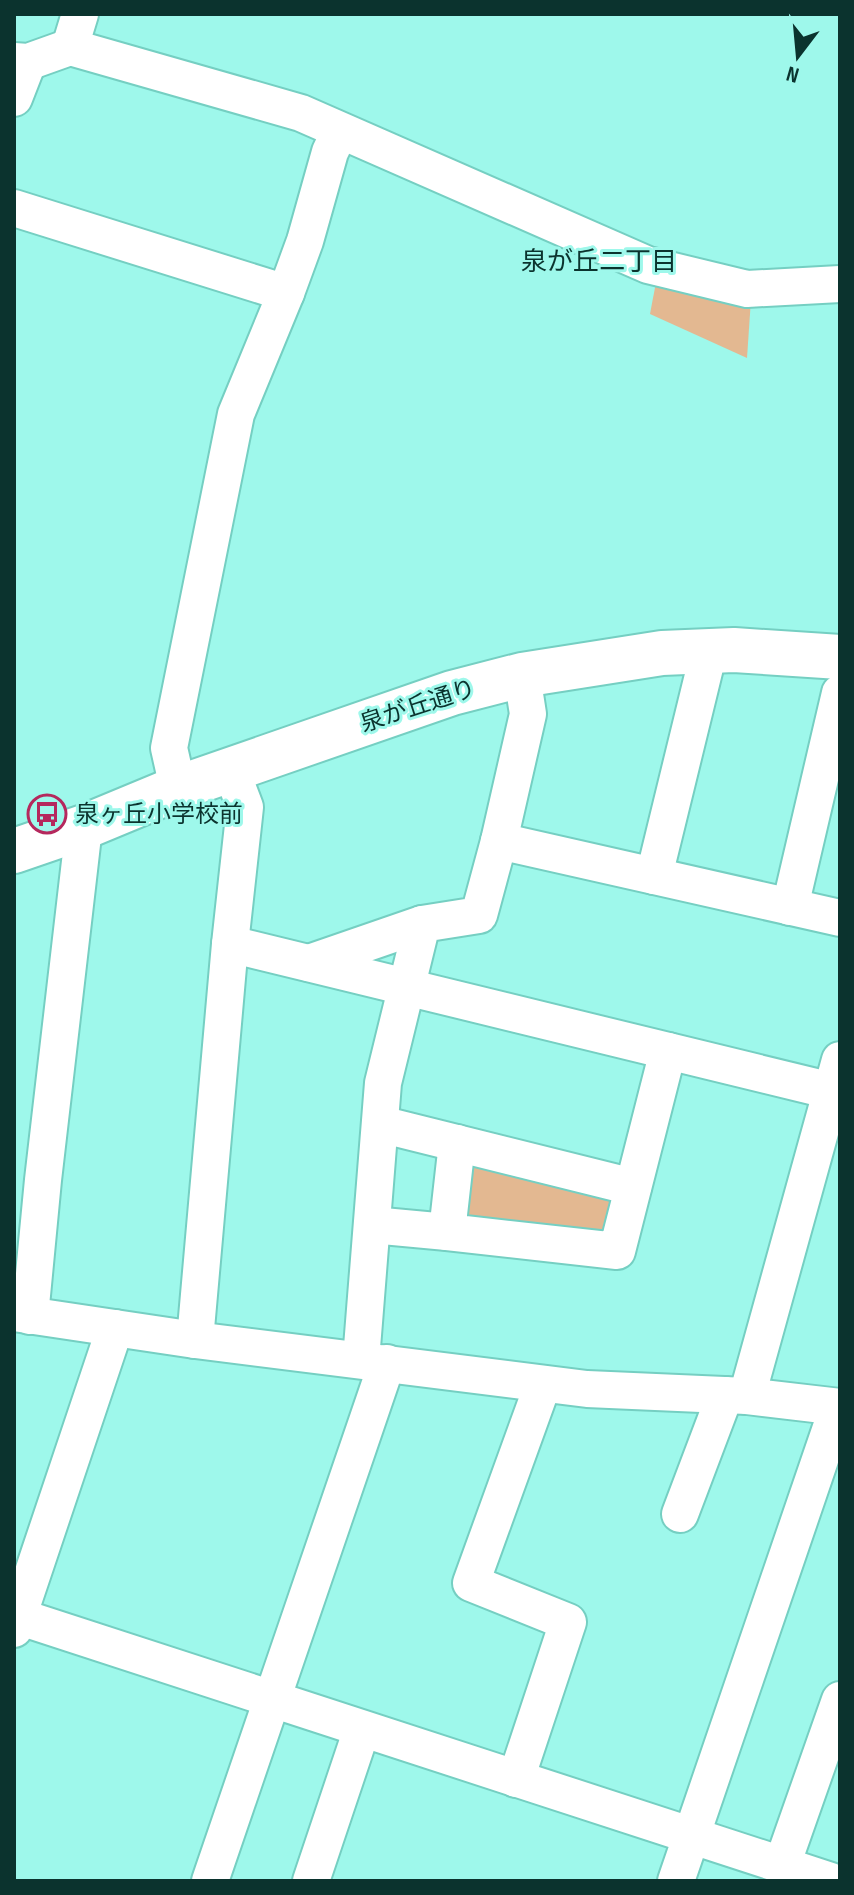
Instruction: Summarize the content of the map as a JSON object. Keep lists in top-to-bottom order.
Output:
{
  "streets": {
    "street": ["泉が丘通り"]
  },
  "districts": ["泉が丘二丁目"],
  "places": {
    "bus stop": ["泉ヶ丘小学校前"]
  },
  "north": "bottom"
}
